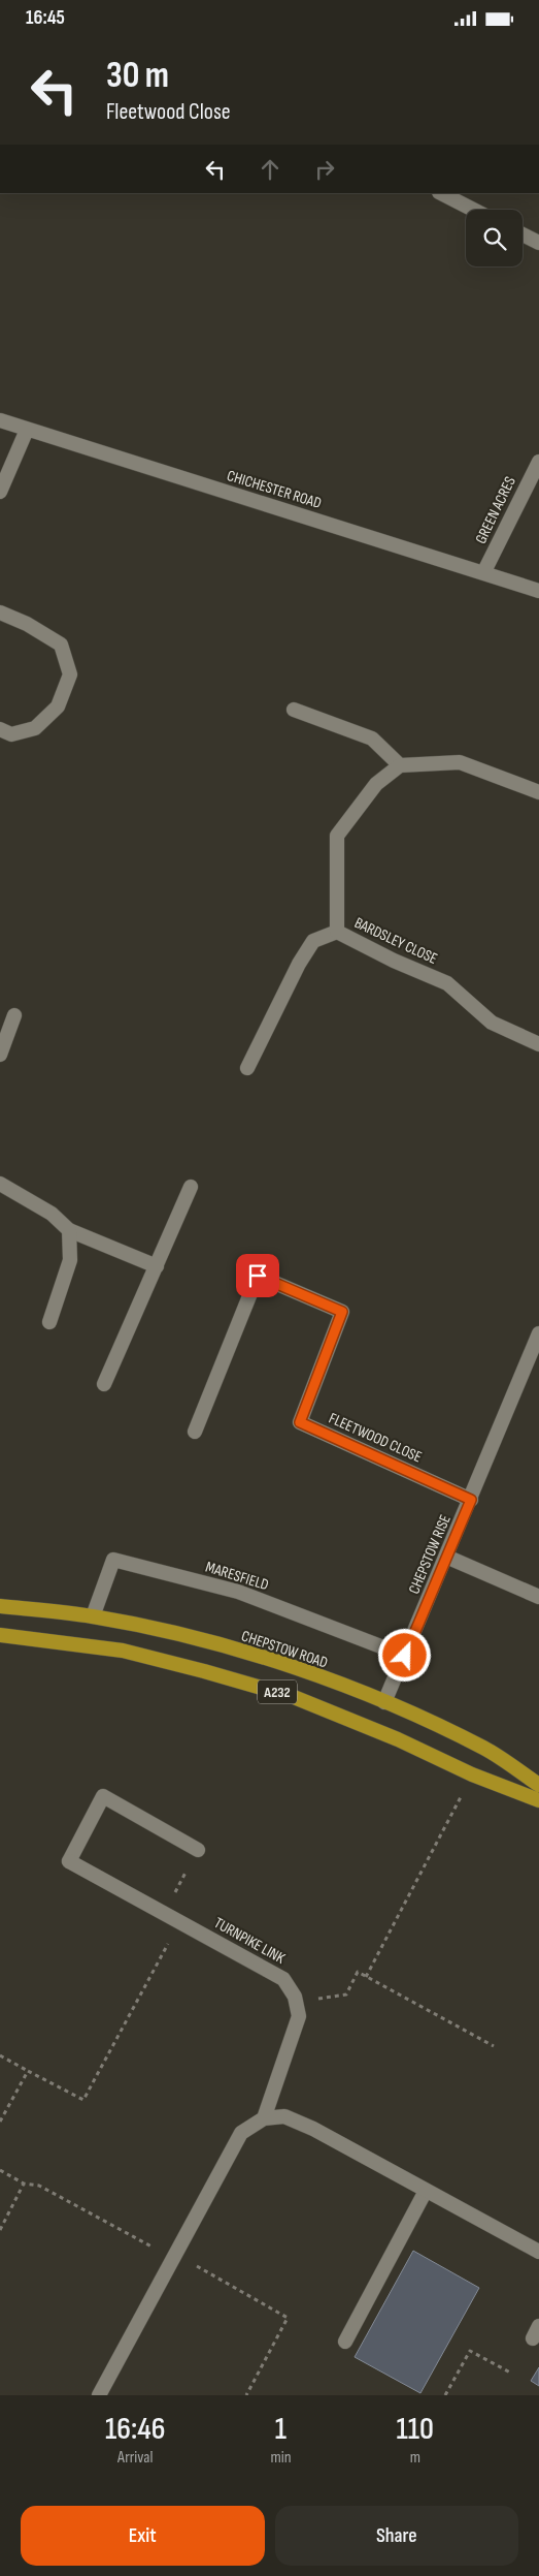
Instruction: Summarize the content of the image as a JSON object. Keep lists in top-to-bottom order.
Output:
{
  "streets": {
    "highway": ["CHEPSTOW ROAD", "A232"],
    "street": [
      "CHICHESTER ROAD",
      "GREEN ACRES",
      "BARDSLEY CLOSE",
      "FLEETWOOD CLOSE",
      "CHEPSTOW RISE",
      "MARESFIELD",
      "TURNPIKE LINK"
    ]
  },
  "crossings": [
    ["CHICHESTER ROAD", "GREEN ACRES"],
    ["FLEETWOOD CLOSE", "CHEPSTOW RISE"],
    ["CHEPSTOW RISE", "MARESFIELD"],
    ["CHEPSTOW RISE", "CHEPSTOW ROAD"],
    ["MARESFIELD", "CHEPSTOW ROAD"]
  ],
  "page": {
    "status": "16:45",
    "turn": ["30 m", "Fleetwood Close"],
    "eta": [
      "16:46",
      "Arrival",
      "1",
      "min",
      "110",
      "m"
    ],
    "buttons": ["Exit", "Share"]
  }
}
